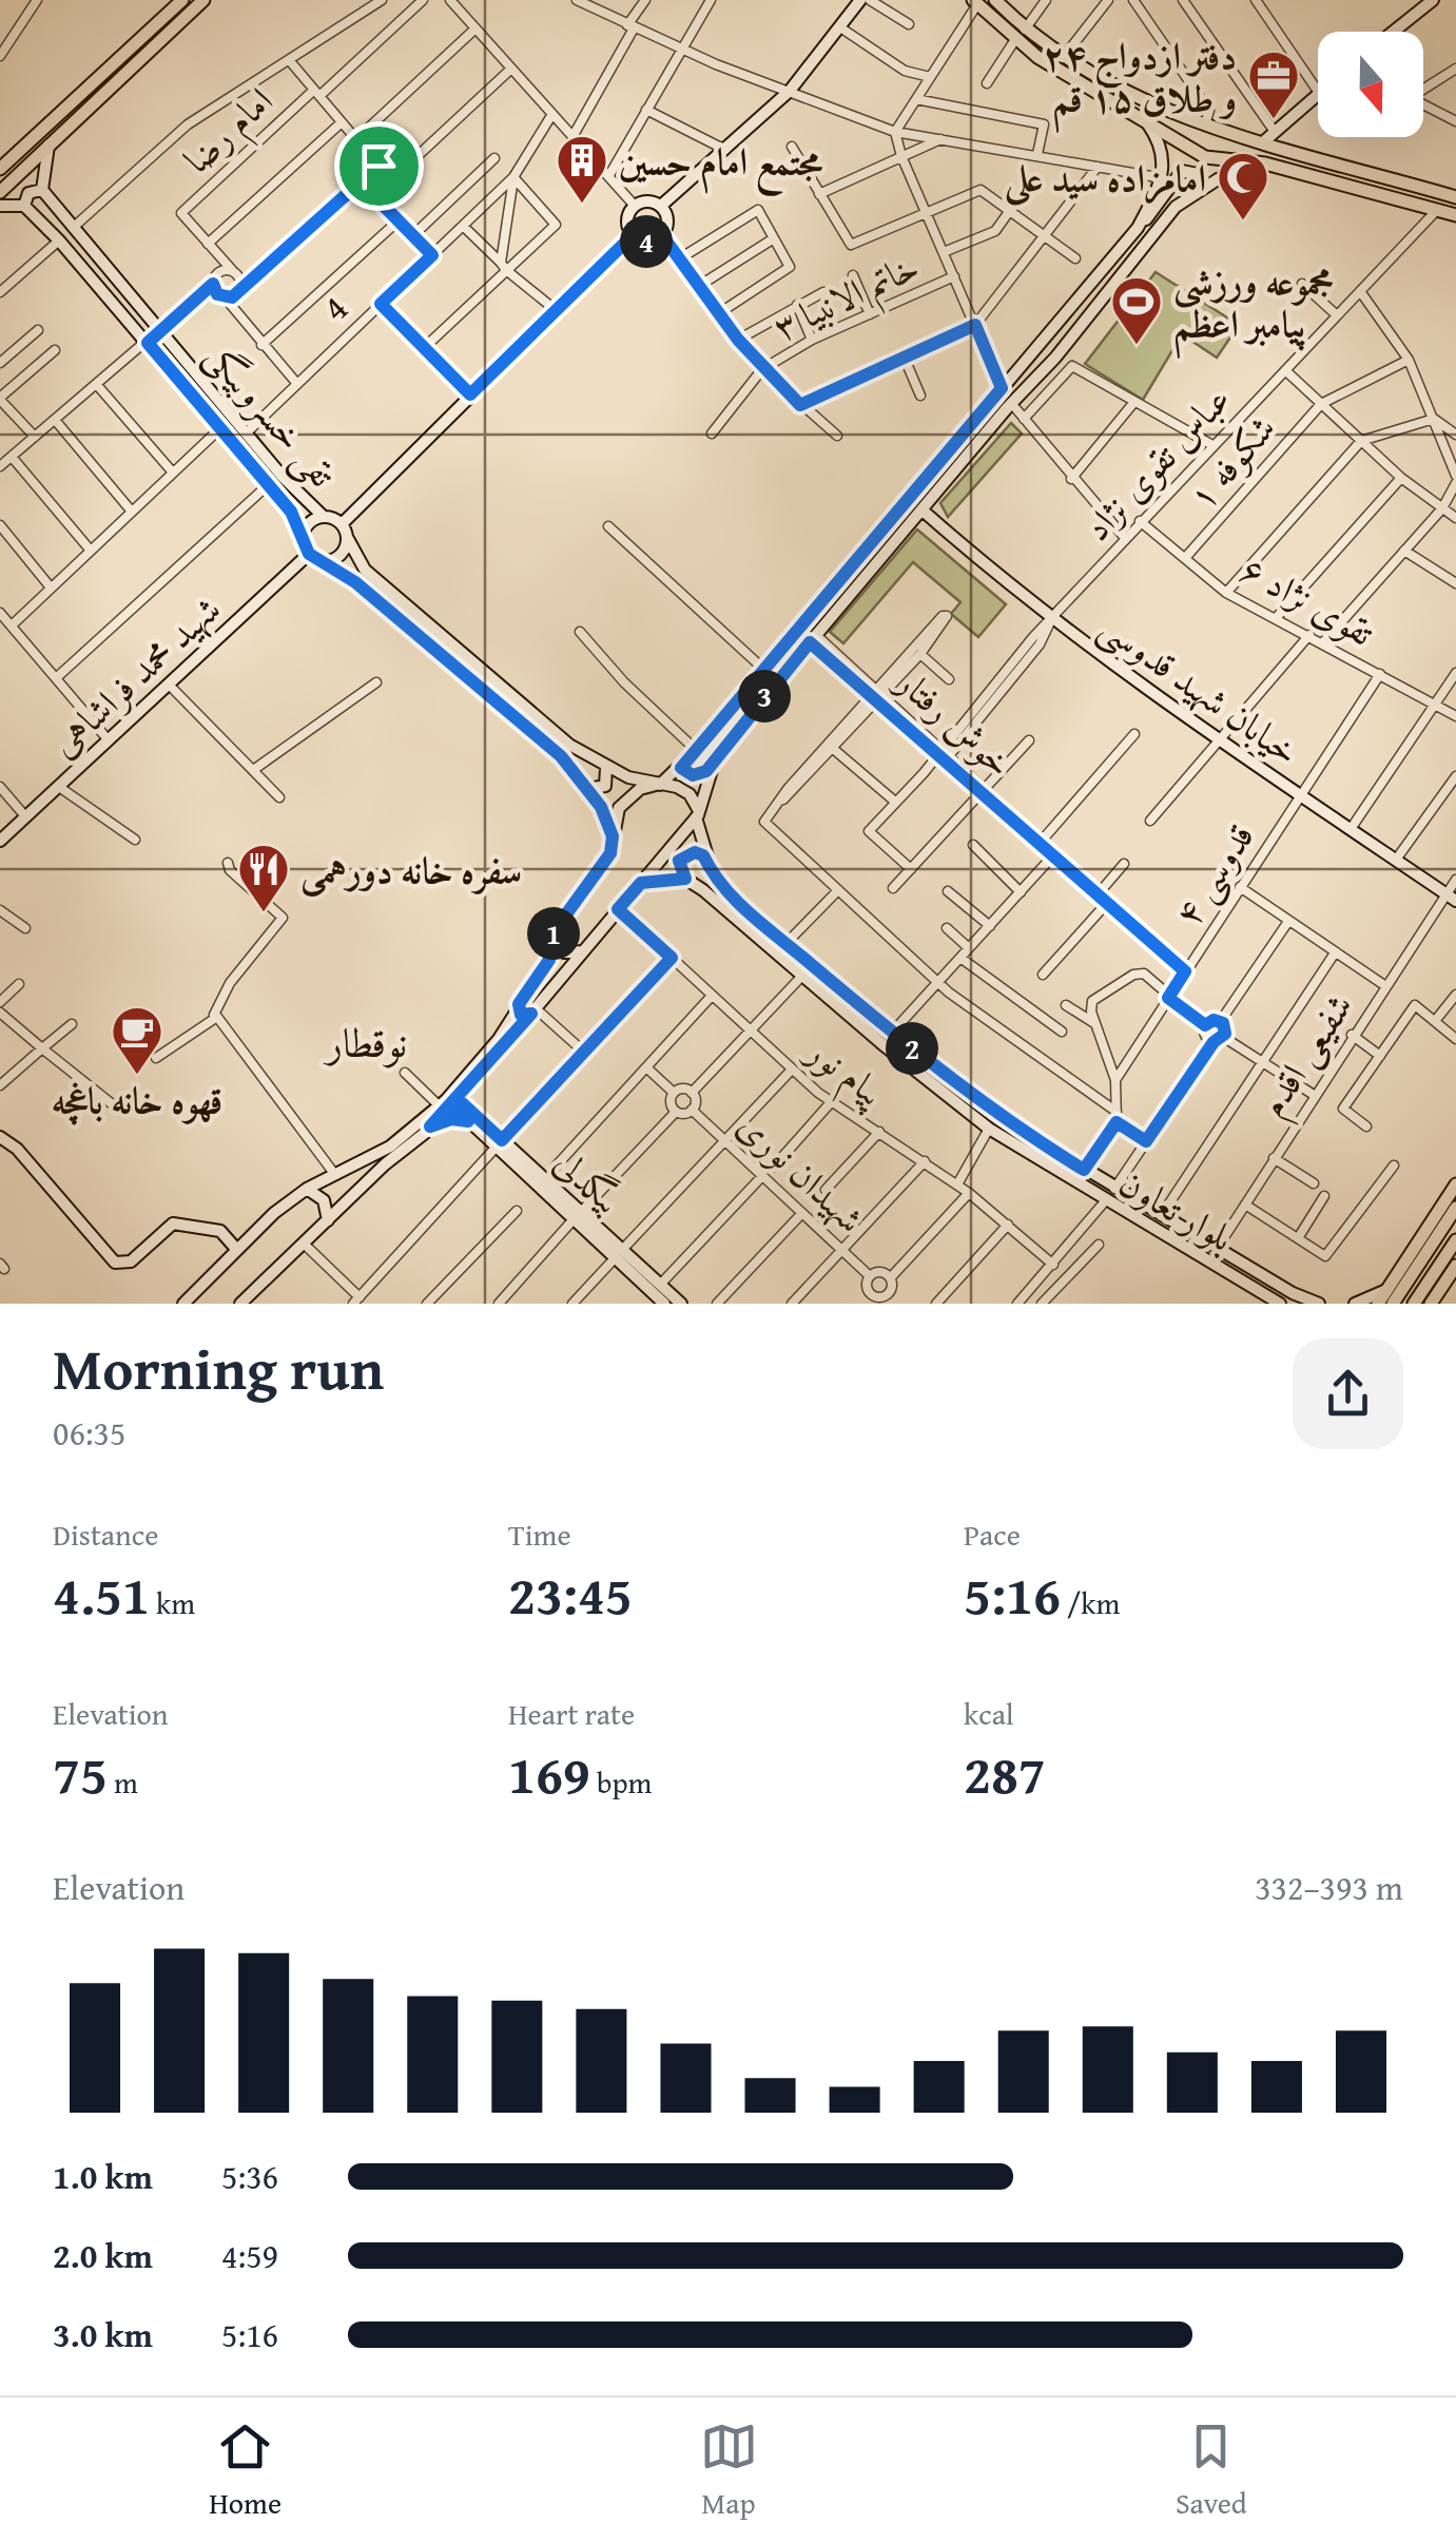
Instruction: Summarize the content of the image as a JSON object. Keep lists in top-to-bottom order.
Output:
{
  "streets": {
    "main road": [
      "تقی خسروبیگی",
      "شهید محمد فراشاهی",
      "خیابان شهید قدوسی",
      "بیگدلی",
      "بلوار تعاون"
    ],
    "street": [
      "امام رضا",
      "خاتم الانبیا ۳",
      "4",
      "شکوفه ۱",
      "عباس تقوی نژاد",
      "تقوی نژاد ۶",
      "خوش رفتار",
      "قدوسی ۴",
      "شفیعی اقدم",
      "پیام نور",
      "شهیدان نوری"
    ]
  },
  "crossings": [
    ["4", "تقی خسروبیگی"],
    ["تقی خسروبیگی", "شهید محمد فراشاهی"],
    ["تقی خسروبیگی", "بلوار تعاون"],
    ["شکوفه ۱", "تقوی نژاد ۶"],
    ["عباس تقوی نژاد", "تقوی نژاد ۶"],
    ["عباس تقوی نژاد", "خیابان شهید قدوسی"],
    ["عباس تقوی نژاد", "خوش رفتار"],
    ["تقوی نژاد ۶", "قدوسی ۴"],
    ["خیابان شهید قدوسی", "قدوسی ۴"],
    ["خیابان شهید قدوسی", "شفیعی اقدم"],
    ["خوش رفتار", "قدوسی ۴"],
    ["شفیعی اقدم", "بلوار تعاون"]
  ],
  "districts": ["نوقطار"],
  "places": {
    "office": ["دفتر ازدواج ۲۴ و طلاق ۱۵ قم"],
    "building": ["مجتمع امام حسین"],
    "mosque": ["امامزاده سید علی"],
    "sports": ["مجموعه ورزشی پیامبر اعظم"],
    "restaurant": ["سفره خانه دورهمی"],
    "cafe": ["قهوه خانه باغچه"]
  },
  "north": "bottom",
  "page": {
    "pins": [
      "4",
      "3",
      "1",
      "2"
    ],
    "heading": ["Morning run", "06:35"],
    "stats": [
      ["Distance", "4.51 km"],
      ["Time", "23:45"],
      ["Pace", "5:16 /km"],
      ["Elevation", "75 m"],
      ["Heart rate", "169 bpm"],
      ["kcal", "287"]
    ],
    "chart": ["Elevation", "332–393 m"],
    "list": [
      {
        "name": "1.0 km",
        "note": "5:36"
      },
      {
        "name": "2.0 km",
        "note": "4:59"
      },
      {
        "name": "3.0 km",
        "note": "5:16"
      }
    ],
    "tabs": ["Home", "Map", "Saved"]
  }
}
